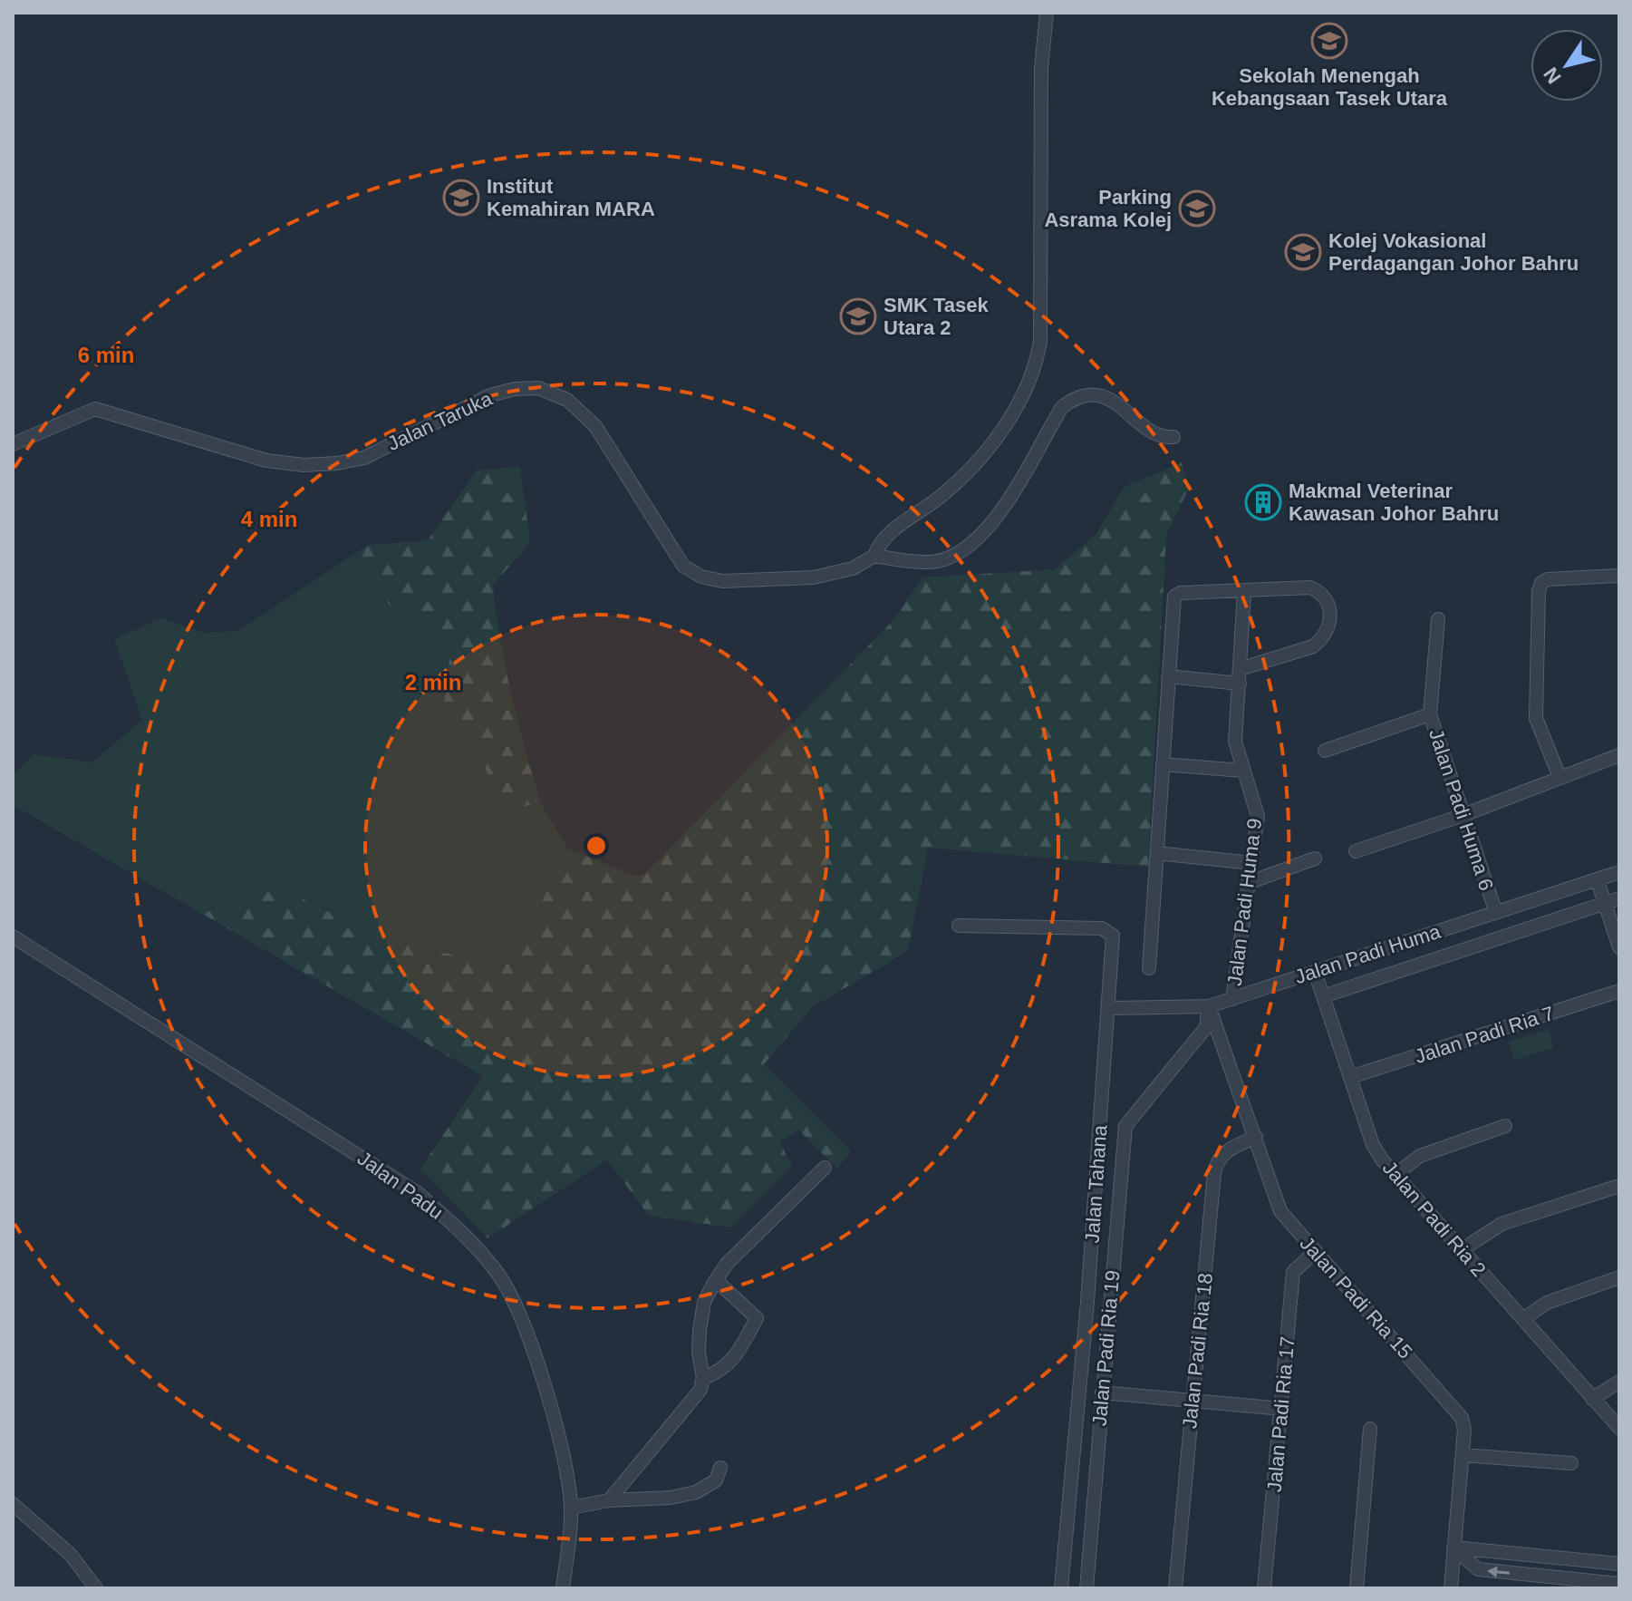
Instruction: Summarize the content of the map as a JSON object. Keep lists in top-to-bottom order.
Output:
{
  "streets": {
    "street": [
      "Jalan Taruka",
      "Jalan Padi Huma 6",
      "Jalan Padi Huma 9",
      "Jalan Padi Huma",
      "Jalan Padi Ria 7",
      "Jalan Tahana",
      "Jalan Padu",
      "Jalan Padi Ria 2",
      "Jalan Padi Ria 15",
      "Jalan Padi Ria 19",
      "Jalan Padi Ria 18",
      "Jalan Padi Ria 17"
    ]
  },
  "crossings": [
    ["Jalan Padi Huma 6", "Jalan Padi Huma"],
    ["Jalan Padi Huma 9", "Jalan Padi Huma"],
    ["Jalan Padi Huma", "Jalan Tahana"],
    ["Jalan Padi Huma", "Jalan Padi Ria 2"],
    ["Jalan Padi Huma", "Jalan Padi Ria 15"],
    ["Jalan Padi Huma", "Jalan Padi Ria 19"],
    ["Jalan Padi Ria 7", "Jalan Padi Ria 2"],
    ["Jalan Padi Ria 15", "Jalan Padi Ria 19"],
    ["Jalan Padi Ria 15", "Jalan Padi Ria 18"],
    ["Jalan Padi Ria 15", "Jalan Padi Ria 17"]
  ],
  "places": {
    "school or university": [
      "Sekolah Menengah Kebangsaan Tasek Utara",
      "Institut Kemahiran MARA",
      "Parking Asrama Kolej",
      "Kolej Vokasional Perdagangan Johor Bahru",
      "SMK Tasek Utara 2"
    ],
    "building": ["Makmal Veterinar Kawasan Johor Bahru"]
  },
  "north": "bottom left",
  "rings": ["6 min", "4 min", "2 min"]
}
